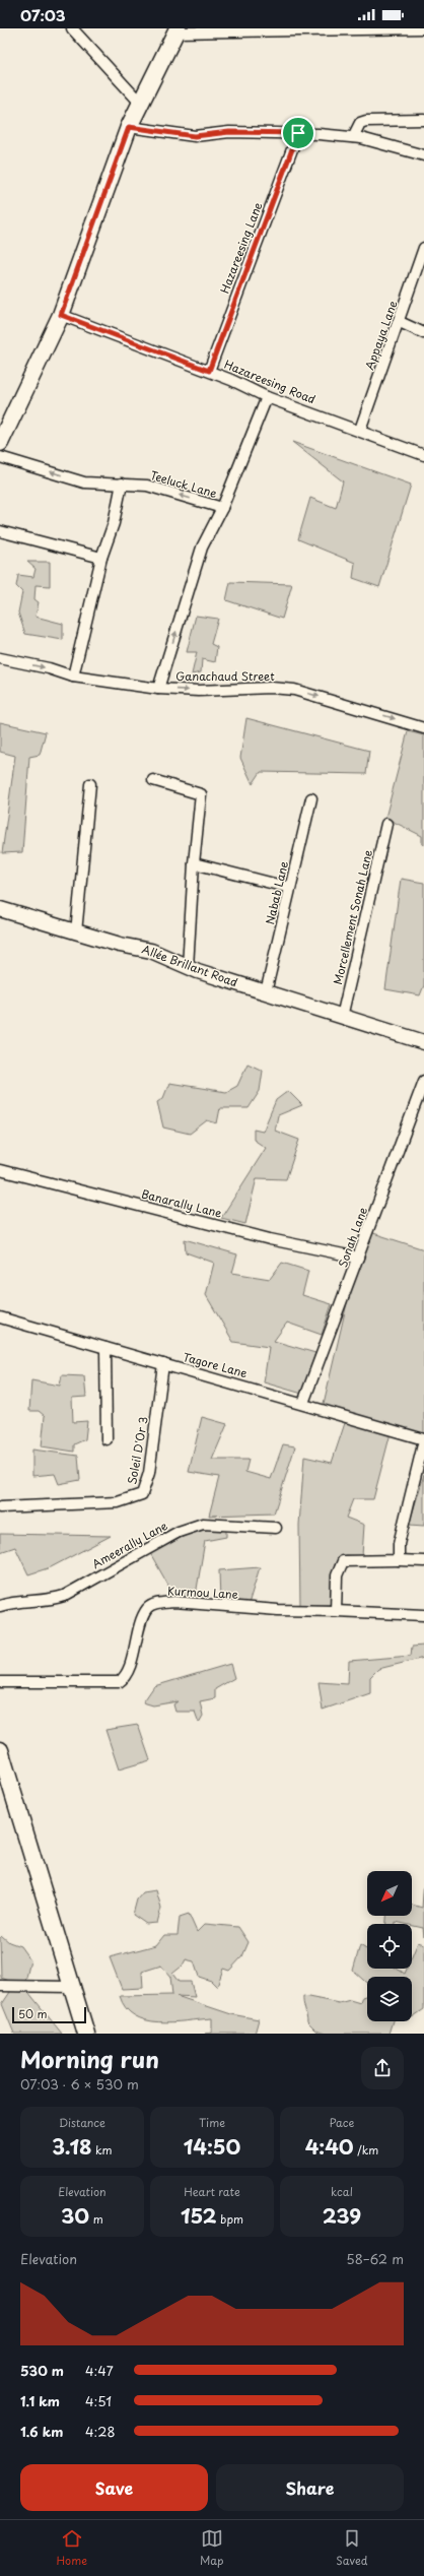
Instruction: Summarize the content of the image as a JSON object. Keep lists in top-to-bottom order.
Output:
{
  "streets": {
    "main road": ["Allée Brillant Road"],
    "street": [
      "Hazareesing Lane",
      "Appaya Lane",
      "Hazareesing Road",
      "Teeluck Lane",
      "Ganachaud Street",
      "Nabab Lane",
      "Morcellement Sonah Lane",
      "Banarally Lane",
      "Sonah Lane",
      "Tagore Lane",
      "Soleil D'Or 3",
      "Ameerally Lane",
      "Kurmou Lane"
    ]
  },
  "crossings": [
    ["Hazareesing Lane", "Hazareesing Road"],
    ["Appaya Lane", "Hazareesing Road"],
    ["Teeluck Lane", "Ganachaud Street"],
    ["Nabab Lane", "Allée Brillant Road"],
    ["Morcellement Sonah Lane", "Allée Brillant Road"],
    ["Banarally Lane", "Sonah Lane"],
    ["Sonah Lane", "Tagore Lane"],
    ["Tagore Lane", "Soleil D'Or 3"]
  ],
  "one_way": ["Ganachaud Street"],
  "scale_bar": "50 m",
  "north": "bottom left",
  "page": {
    "status": "07:03",
    "scale": "50 m",
    "heading": ["Morning run", "07:03 · 6 × 530 m"],
    "stats": [
      ["Distance", "3.18 km"],
      ["Time", "14:50"],
      ["Pace", "4:40 /km"],
      ["Elevation", "30 m"],
      ["Heart rate", "152 bpm"],
      ["kcal", "239"]
    ],
    "chart": ["Elevation", "58–62 m"],
    "list": [
      {
        "name": "530 m",
        "note": "4:47"
      },
      {
        "name": "1.1 km",
        "note": "4:51"
      },
      {
        "name": "1.6 km",
        "note": "4:28"
      }
    ],
    "buttons": ["Save", "Share"],
    "tabs": ["Home", "Map", "Saved"]
  }
}
